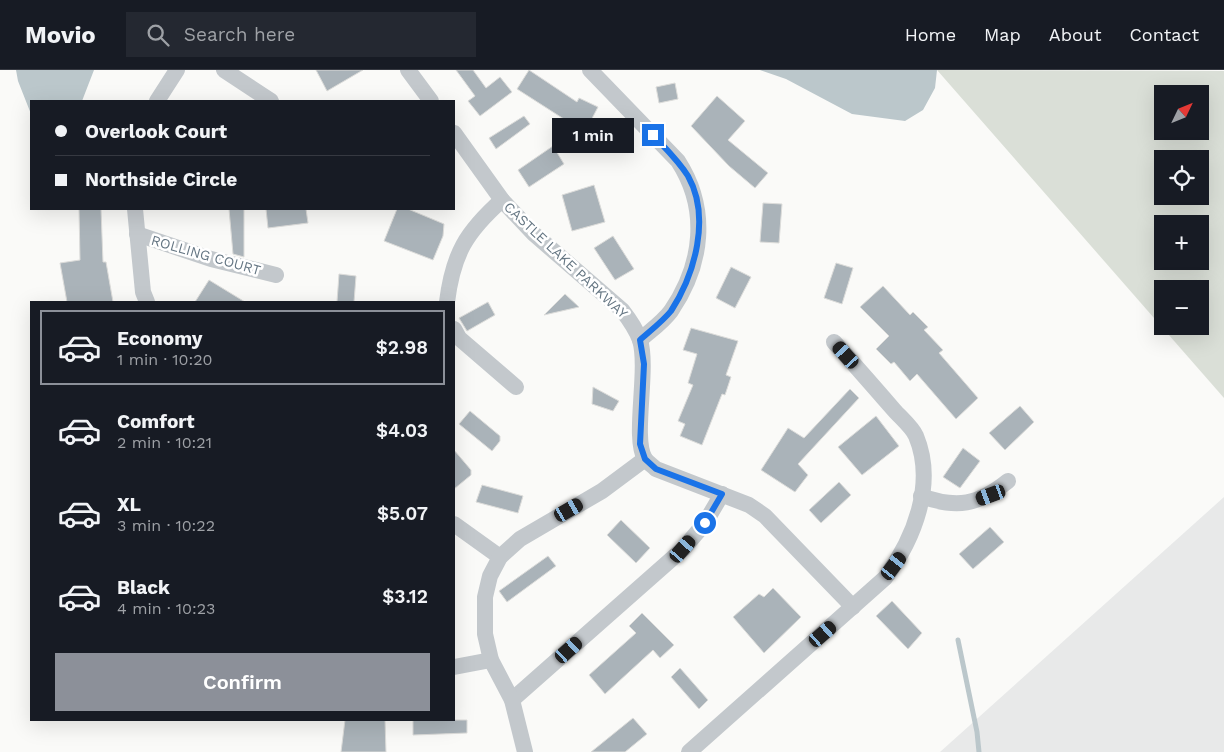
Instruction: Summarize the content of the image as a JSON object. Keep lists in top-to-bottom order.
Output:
{
  "streets": {
    "street": ["ROLLING COURT", "CASTLE LAKE PARKWAY"]
  },
  "north": "top right",
  "page": {
    "header": "Movio",
    "search": "Search here",
    "nav": [
      "Home",
      "Map",
      "About",
      "Contact"
    ],
    "map_buttons": ["+", "−"],
    "banner": ["Overlook Court", "Northside Circle"],
    "bubble": "1 min",
    "list": [
      {
        "name": "Economy",
        "note": "1 min · 10:20",
        "value": "$2.98"
      },
      {
        "name": "Comfort",
        "note": "2 min · 10:21",
        "value": "$4.03"
      },
      {
        "name": "XL",
        "note": "3 min · 10:22",
        "value": "$5.07"
      },
      {
        "name": "Black",
        "note": "4 min · 10:23",
        "value": "$3.12"
      }
    ],
    "buttons": "Confirm"
  }
}
